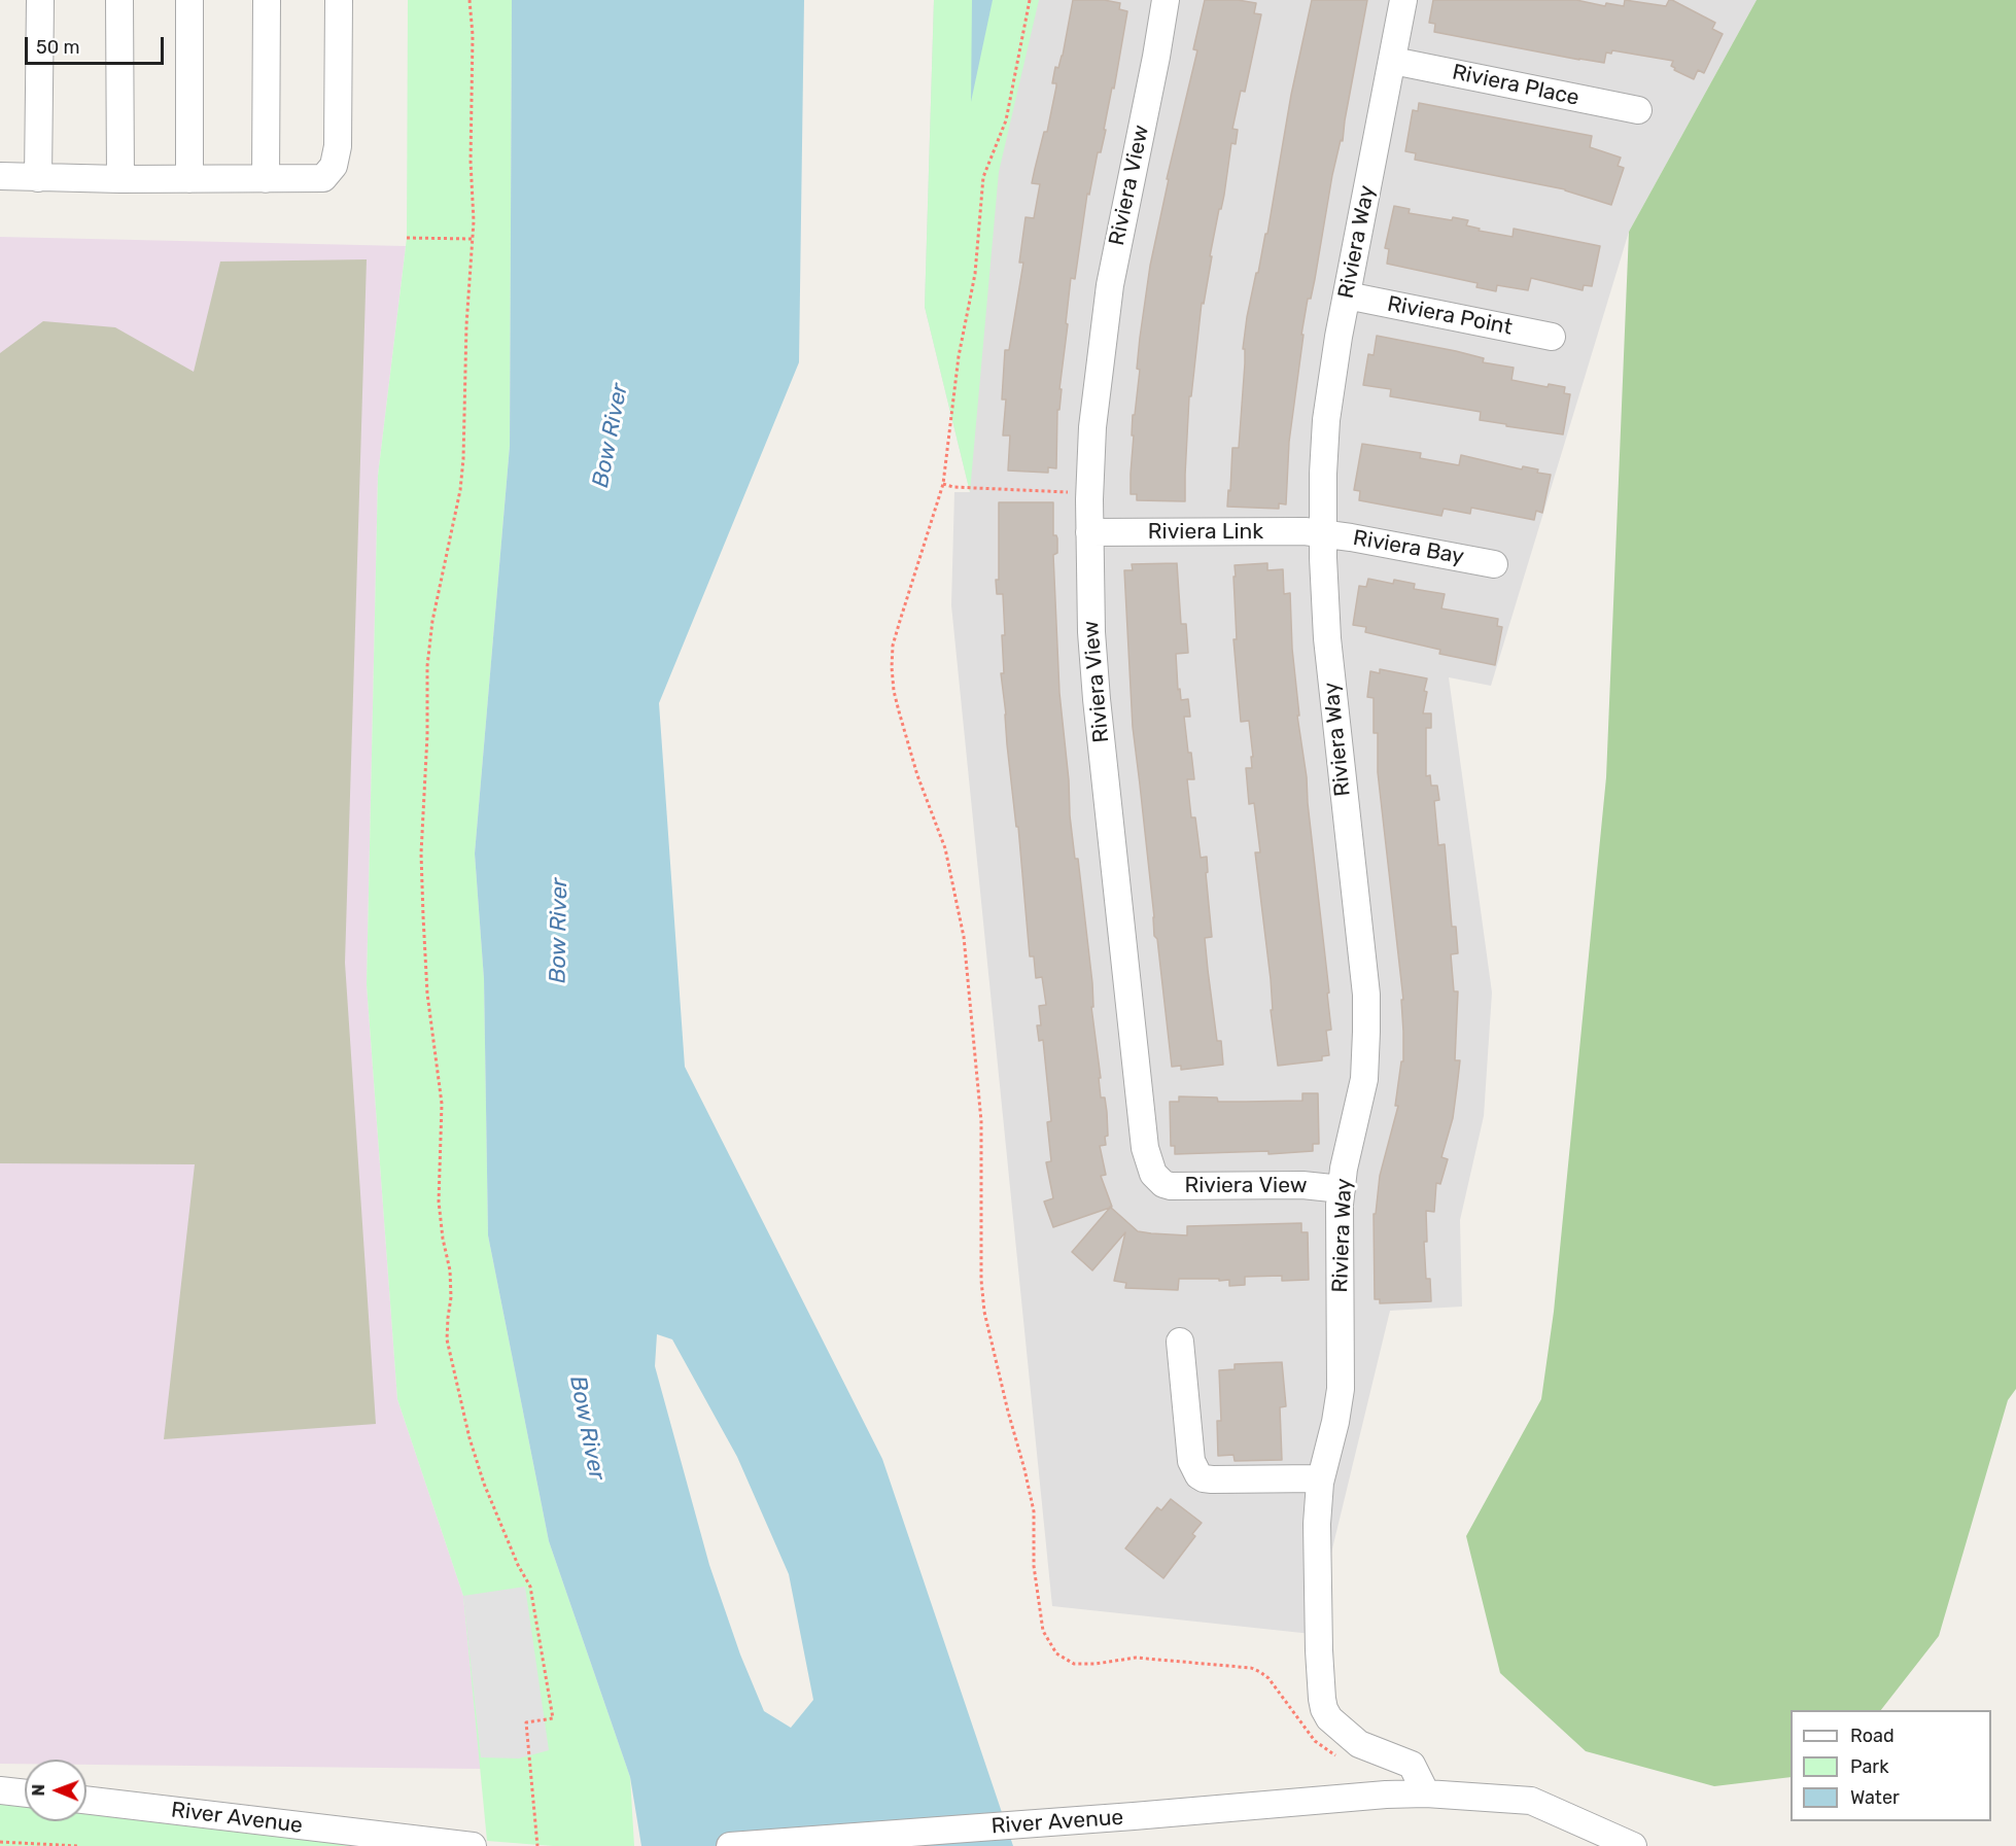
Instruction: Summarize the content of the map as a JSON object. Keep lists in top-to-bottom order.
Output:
{
  "streets": {
    "street": [
      "Riviera Place",
      "Riviera View",
      "Riviera Way",
      "Riviera Point",
      "Riviera Link",
      "Riviera Bay",
      "River Avenue"
    ]
  },
  "crossings": [
    ["Riviera Place", "Riviera Way"],
    ["Riviera View", "Riviera Way"],
    ["Riviera View", "Riviera Link"],
    ["Riviera Way", "Riviera Point"],
    ["Riviera Way", "Riviera Link"],
    ["Riviera Way", "Riviera Bay"],
    ["Riviera Way", "River Avenue"],
    ["Riviera Link", "Riviera Bay"]
  ],
  "water": ["Bow River"],
  "legend": ["Road", "Park", "Water"],
  "scale_bar": "50 m",
  "north": "left"
}
